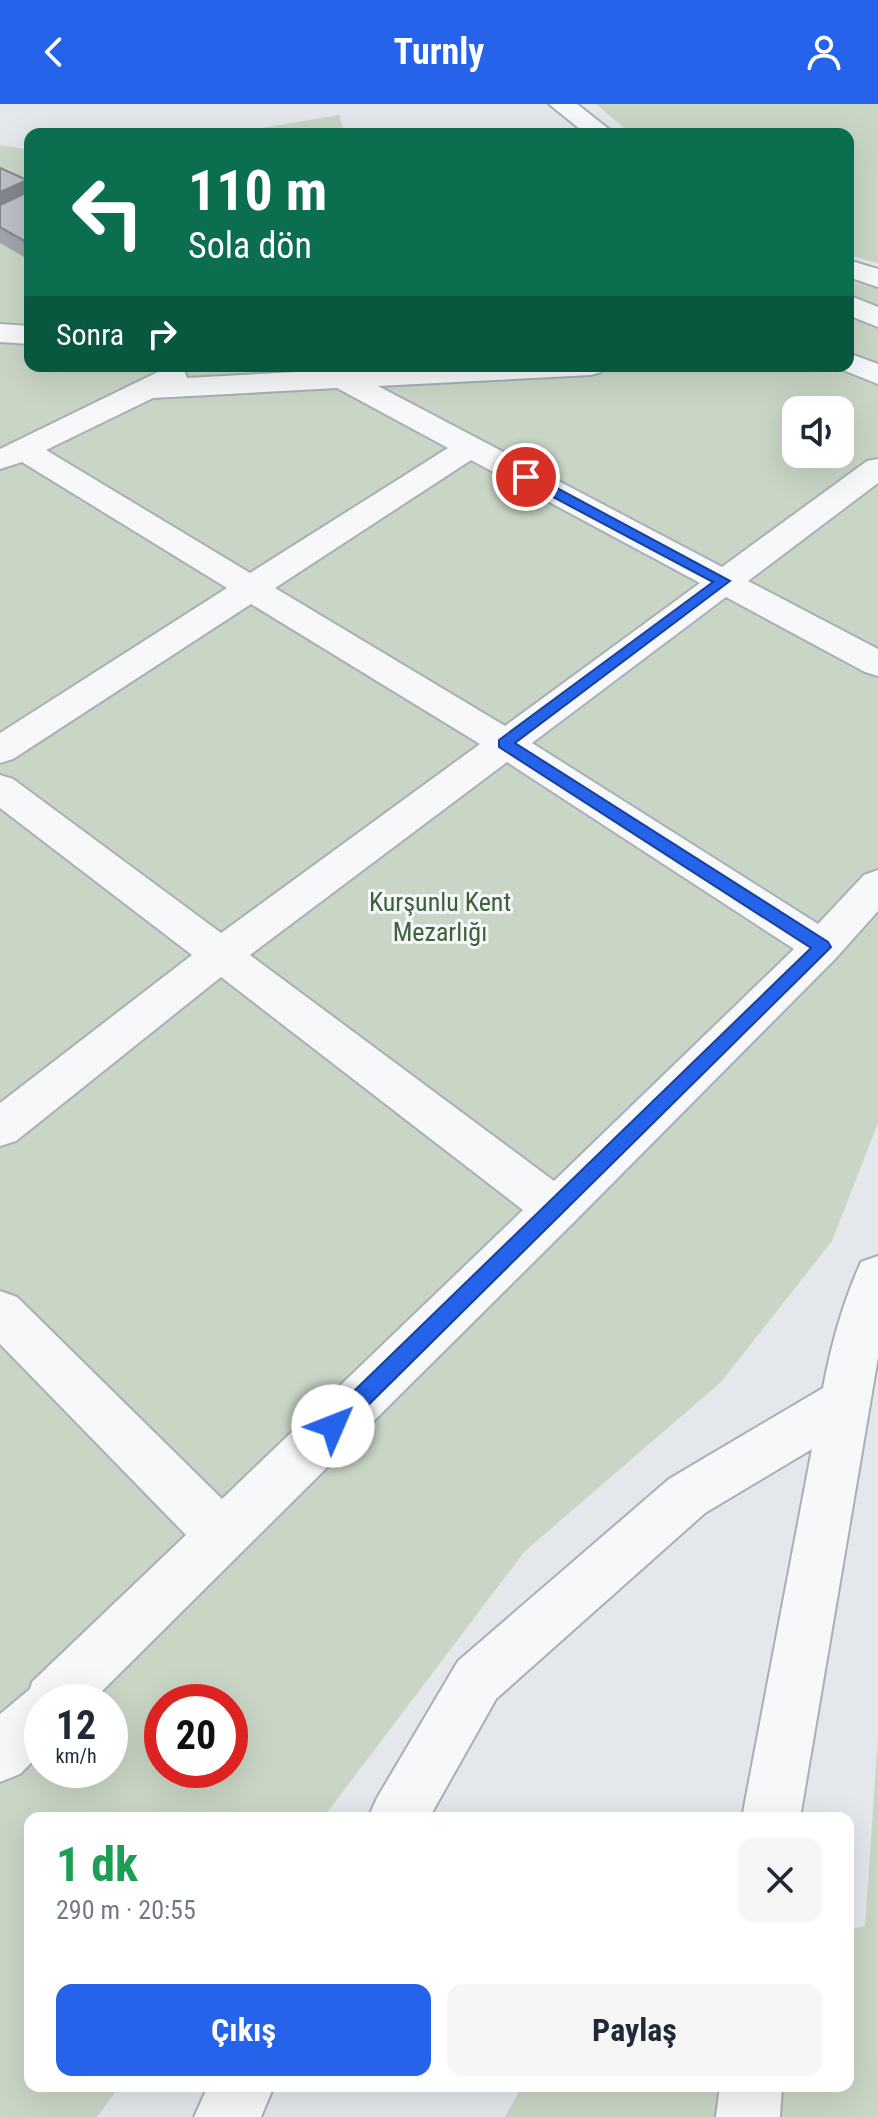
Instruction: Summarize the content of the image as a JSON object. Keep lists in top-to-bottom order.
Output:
{
  "parks": ["Kurşunlu Kent Mezarlığı"],
  "page": {
    "header": "Turnly",
    "turn": ["110 m", "Sola dön"],
    "then": "Sonra",
    "speed": "12 km/h",
    "limit": "20",
    "heading": ["1 dk", "290 m · 20:55"],
    "buttons": ["Çıkış", "Paylaş"]
  }
}
